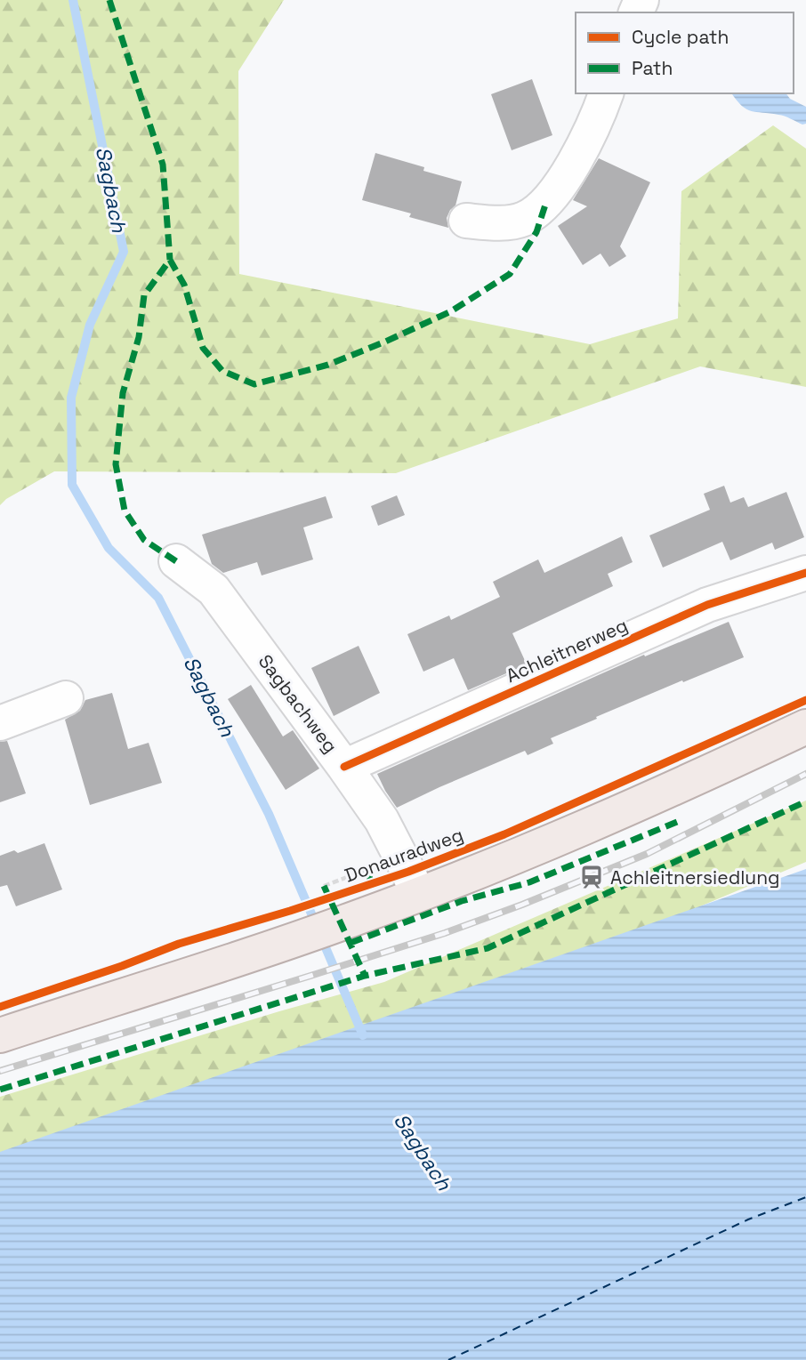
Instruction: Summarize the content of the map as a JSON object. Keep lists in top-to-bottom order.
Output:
{
  "streets": {
    "street": ["Achleitnerweg", "Sagbachweg"],
    "cycle path": ["Donauradweg"]
  },
  "crossings": [
    ["Achleitnerweg", "Sagbachweg"]
  ],
  "water": ["Sagbach"],
  "places": {
    "station": ["Achleitnersiedlung"]
  },
  "legend": ["Cycle path", "Path"]
}
